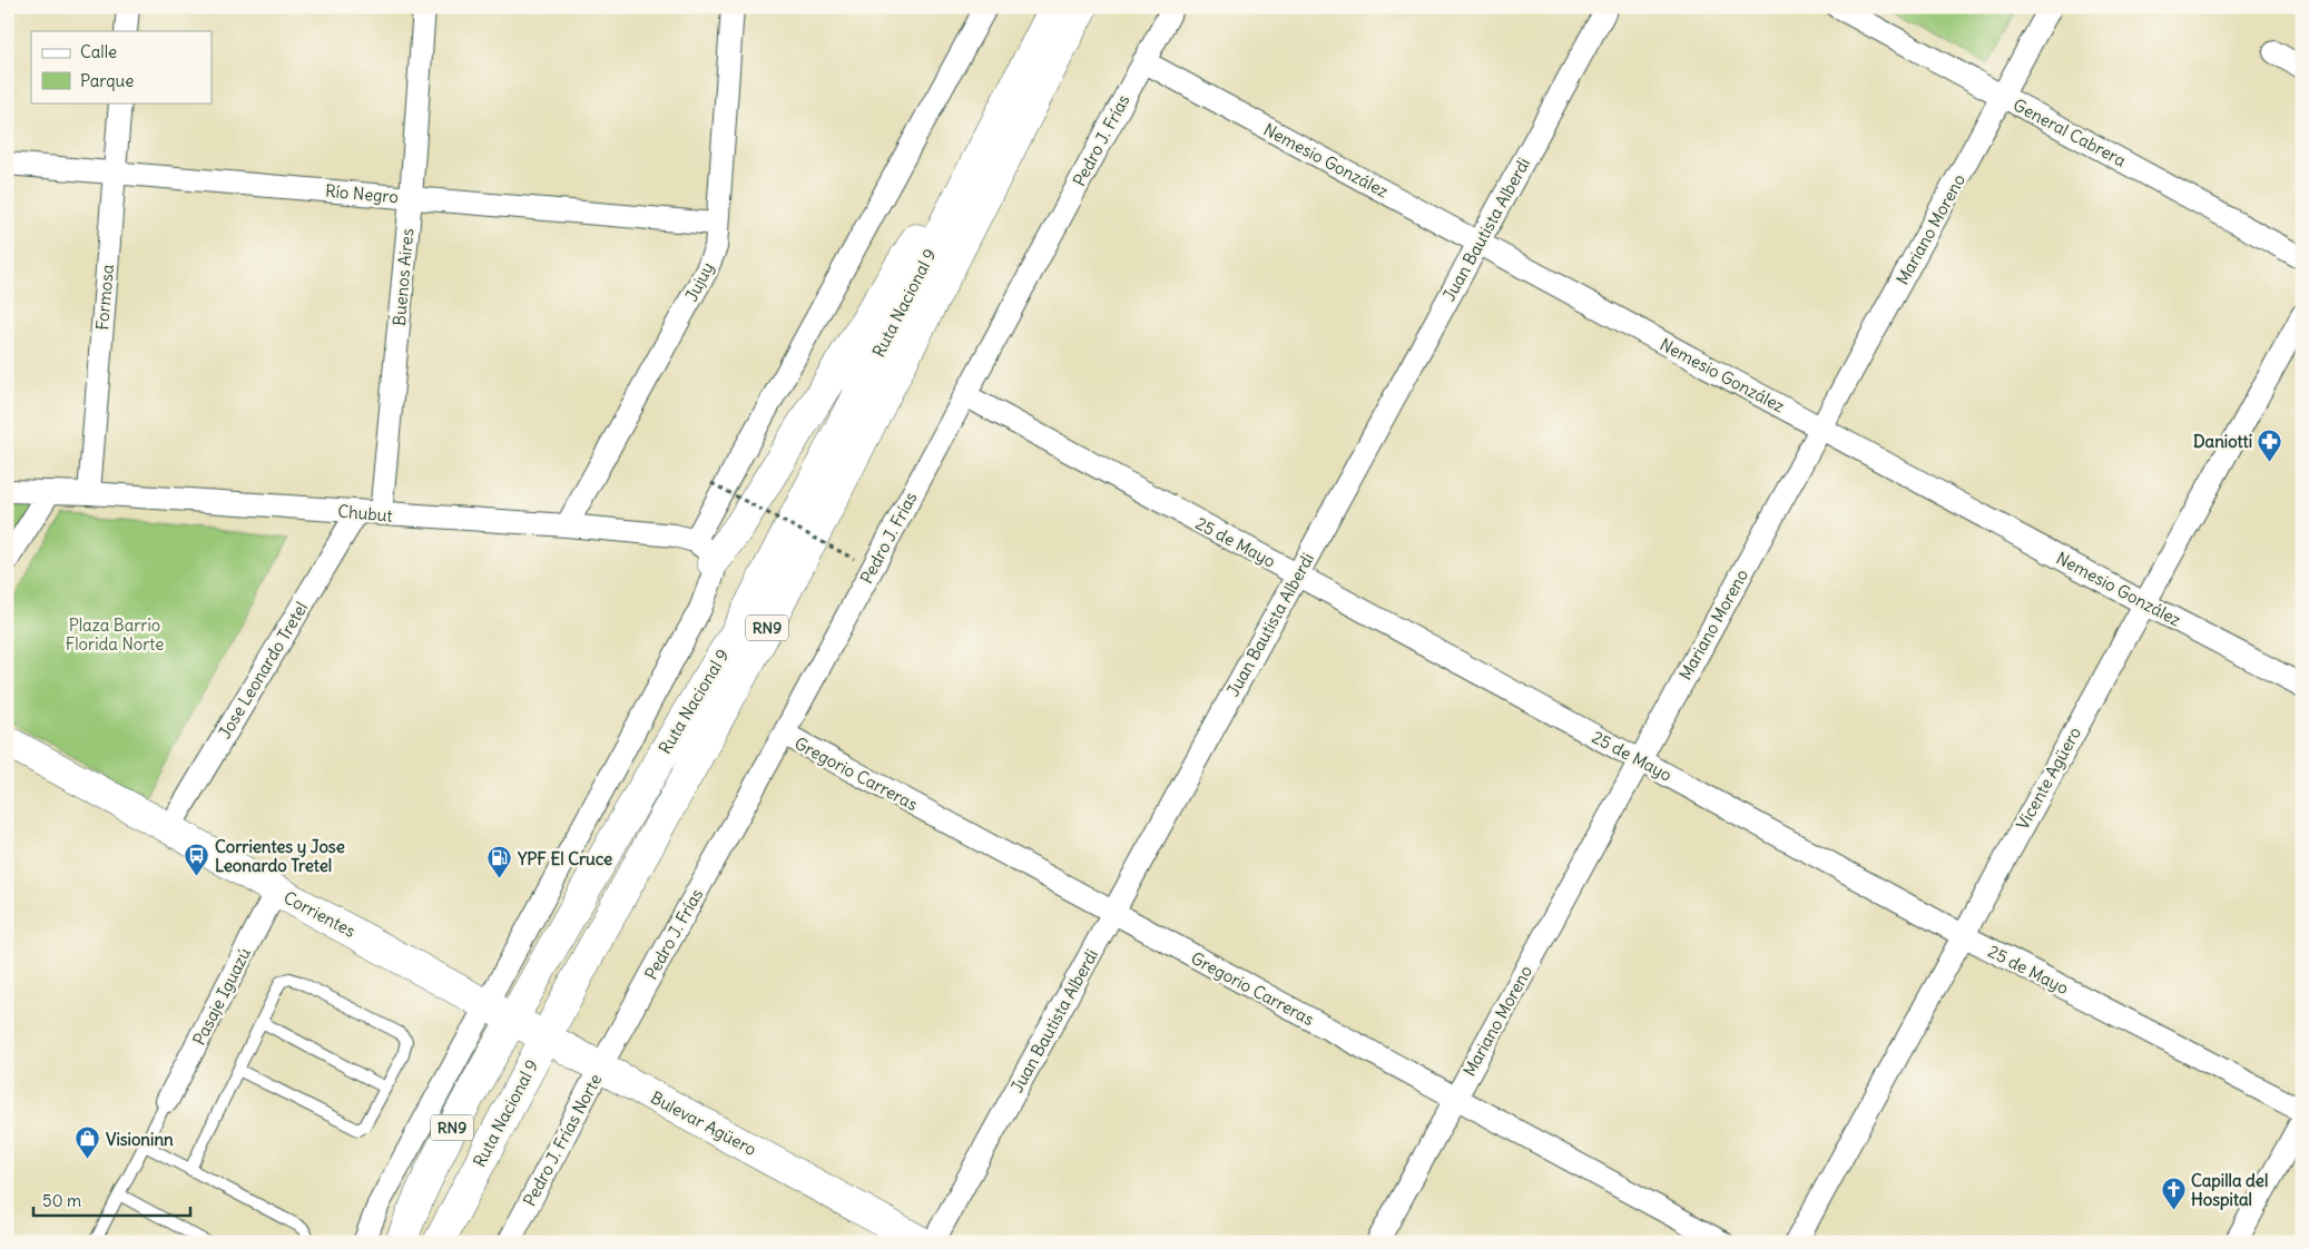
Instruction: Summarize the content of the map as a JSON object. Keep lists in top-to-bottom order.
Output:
{
  "streets": {
    "main road": [
      "Ruta Nacional 9",
      "RN9",
      "Corrientes",
      "Bulevar Agüero"
    ],
    "street": [
      "General Cabrera",
      "Pedro J. Frías",
      "Nemesio González",
      "Río Negro",
      "Juan Bautista Alberdi",
      "Mariano Moreno",
      "Buenos Aires",
      "Jujuy",
      "Formosa",
      "Chubut",
      "25 de Mayo",
      "Jose Leonardo Tretel",
      "Gregorio Carreras",
      "Vicente Agüero",
      "Pasaje Iguazú",
      "Pedro J. Frías Norte"
    ]
  },
  "crossings": [
    ["General Cabrera", "Mariano Moreno"],
    ["Pedro J. Frías", "Nemesio González"],
    ["Pedro J. Frías", "25 de Mayo"],
    ["Pedro J. Frías", "Gregorio Carreras"],
    ["Pedro J. Frías", "Bulevar Agüero"],
    ["Pedro J. Frías", "Pedro J. Frías Norte"],
    ["Nemesio González", "Juan Bautista Alberdi"],
    ["Nemesio González", "Mariano Moreno"],
    ["Nemesio González", "Vicente Agüero"],
    ["Río Negro", "Buenos Aires"],
    ["Río Negro", "Jujuy"],
    ["Río Negro", "Formosa"],
    ["Juan Bautista Alberdi", "25 de Mayo"],
    ["Juan Bautista Alberdi", "Gregorio Carreras"],
    ["Mariano Moreno", "25 de Mayo"],
    ["Mariano Moreno", "Gregorio Carreras"],
    ["Buenos Aires", "Chubut"],
    ["Jujuy", "Chubut"],
    ["Formosa", "Chubut"],
    ["Ruta Nacional 9", "Bulevar Agüero"],
    ["Chubut", "Jose Leonardo Tretel"],
    ["25 de Mayo", "Vicente Agüero"],
    ["Jose Leonardo Tretel", "Corrientes"],
    ["Corrientes", "Pasaje Iguazú"],
    ["Corrientes", "Bulevar Agüero"],
    ["Bulevar Agüero", "Pedro J. Frías Norte"]
  ],
  "parks": ["Plaza Barrio Florida Norte"],
  "places": {
    "pharmacy": ["Daniotti"],
    "bus stop": ["Corrientes y Jose Leonardo Tretel"],
    "fuel station": ["YPF El Cruce"],
    "shop": ["Visioninn"],
    "church": ["Capilla del Hospital"]
  },
  "legend": ["Calle", "Parque"],
  "scale_bar": "50 m"
}
